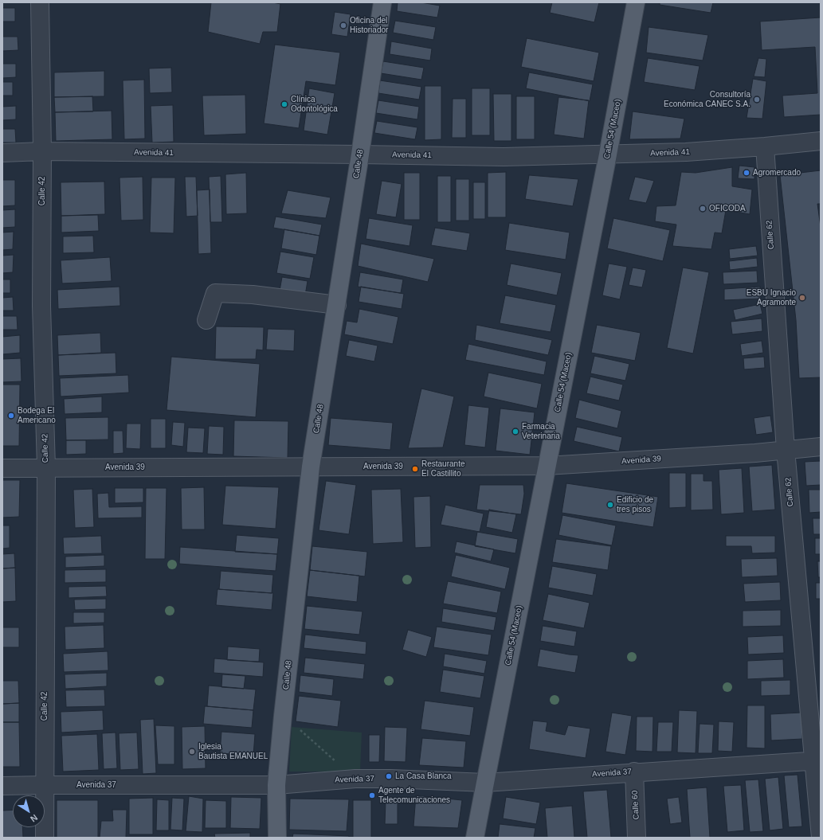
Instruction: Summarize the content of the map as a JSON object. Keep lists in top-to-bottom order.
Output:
{
  "streets": {
    "main road": ["Calle 54 (Maceo)", "Calle 48"],
    "street": [
      "Avenida 41",
      "Calle 42",
      "Calle 62",
      "Avenida 39",
      "Avenida 37",
      "Calle 60"
    ]
  },
  "crossings": [
    ["Calle 54 (Maceo)", "Avenida 41"],
    ["Calle 54 (Maceo)", "Avenida 39"],
    ["Calle 54 (Maceo)", "Avenida 37"],
    ["Avenida 41", "Calle 48"],
    ["Avenida 41", "Calle 42"],
    ["Avenida 41", "Calle 62"],
    ["Calle 48", "Avenida 39"],
    ["Calle 48", "Avenida 37"],
    ["Calle 42", "Avenida 39"],
    ["Calle 42", "Avenida 37"],
    ["Calle 62", "Avenida 39"],
    ["Calle 62", "Avenida 37"],
    ["Avenida 37", "Calle 60"]
  ],
  "places": [
    "Oficina del Historiador",
    "Consultoría Económica CANEC S.A.",
    "Clínica Odontológica",
    "Agromercado",
    "OFICODA",
    "ESBU Ignacio Agramonte",
    "Bodega El Americano",
    "Farmacia Veterinaria",
    "Restaurante El Castillito",
    "Edificio de tres pisos",
    "Iglesia Bautista EMANUEL",
    "La Casa Blanca",
    "Agente de Telecomunicaciones"
  ],
  "north": "bottom right"
}
